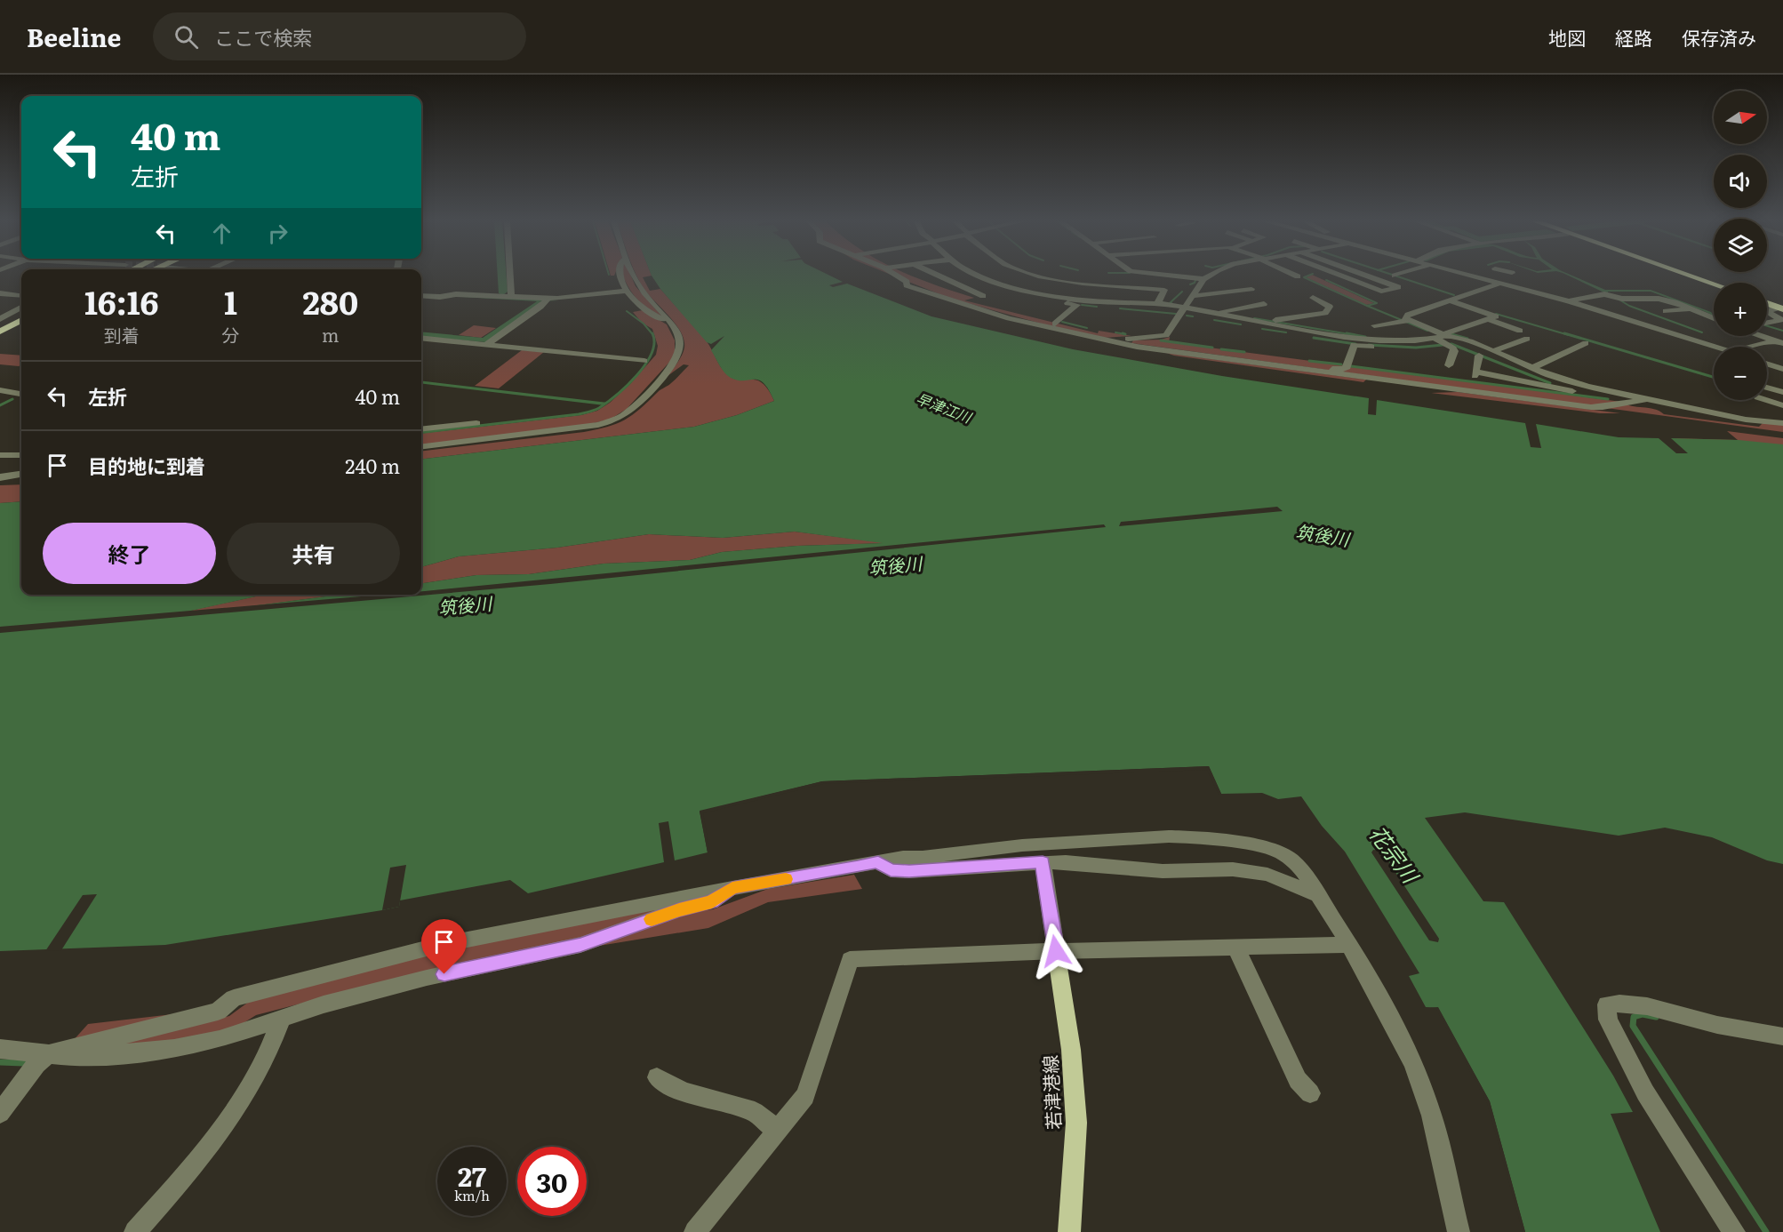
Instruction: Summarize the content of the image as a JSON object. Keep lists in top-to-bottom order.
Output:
{
  "streets": {
    "main road": ["若津港線"]
  },
  "water": ["早津江川", "筑後川", "花宗川"],
  "north": "right",
  "page": {
    "header": "Beeline",
    "search": "ここで検索",
    "nav": ["地図", "経路", "保存済み"],
    "map_buttons": ["+", "−"],
    "turn": ["40 m", "左折"],
    "eta": [
      "16:16",
      "到着",
      "1",
      "分",
      "280",
      "m"
    ],
    "list": [
      {
        "name": "左折",
        "value": "40 m"
      },
      {
        "name": "目的地に到着",
        "value": "240 m"
      }
    ],
    "buttons": ["終了", "共有"],
    "speed": "27 km/h",
    "limit": "30"
  }
}
